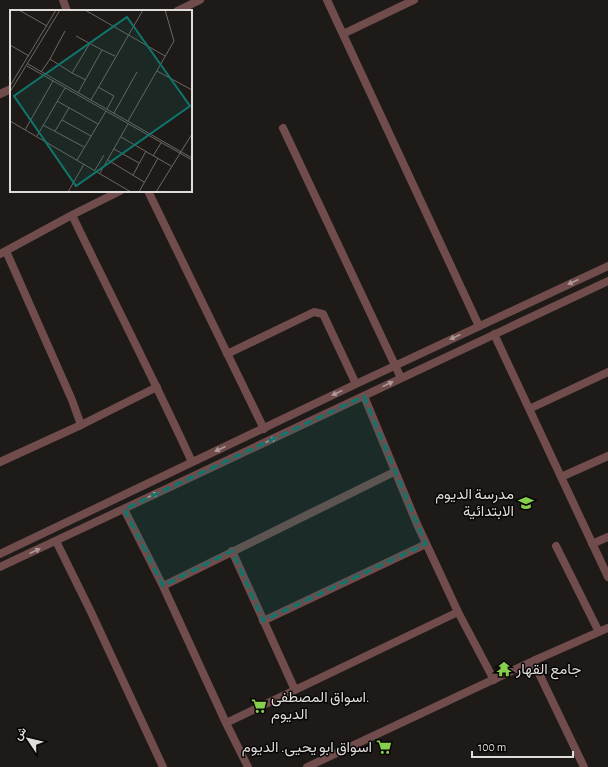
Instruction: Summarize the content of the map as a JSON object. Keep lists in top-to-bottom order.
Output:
{
  "places": {
    "school or university": ["مدرسة الديوم الابتدائية"],
    "temple": ["جامع القهار"],
    "supermarket": ["اسواق المصطفى. الديوم", "اسواق ابو يحيى. الديوم"]
  },
  "scale_bar": "100 m",
  "north": "top left"
}
